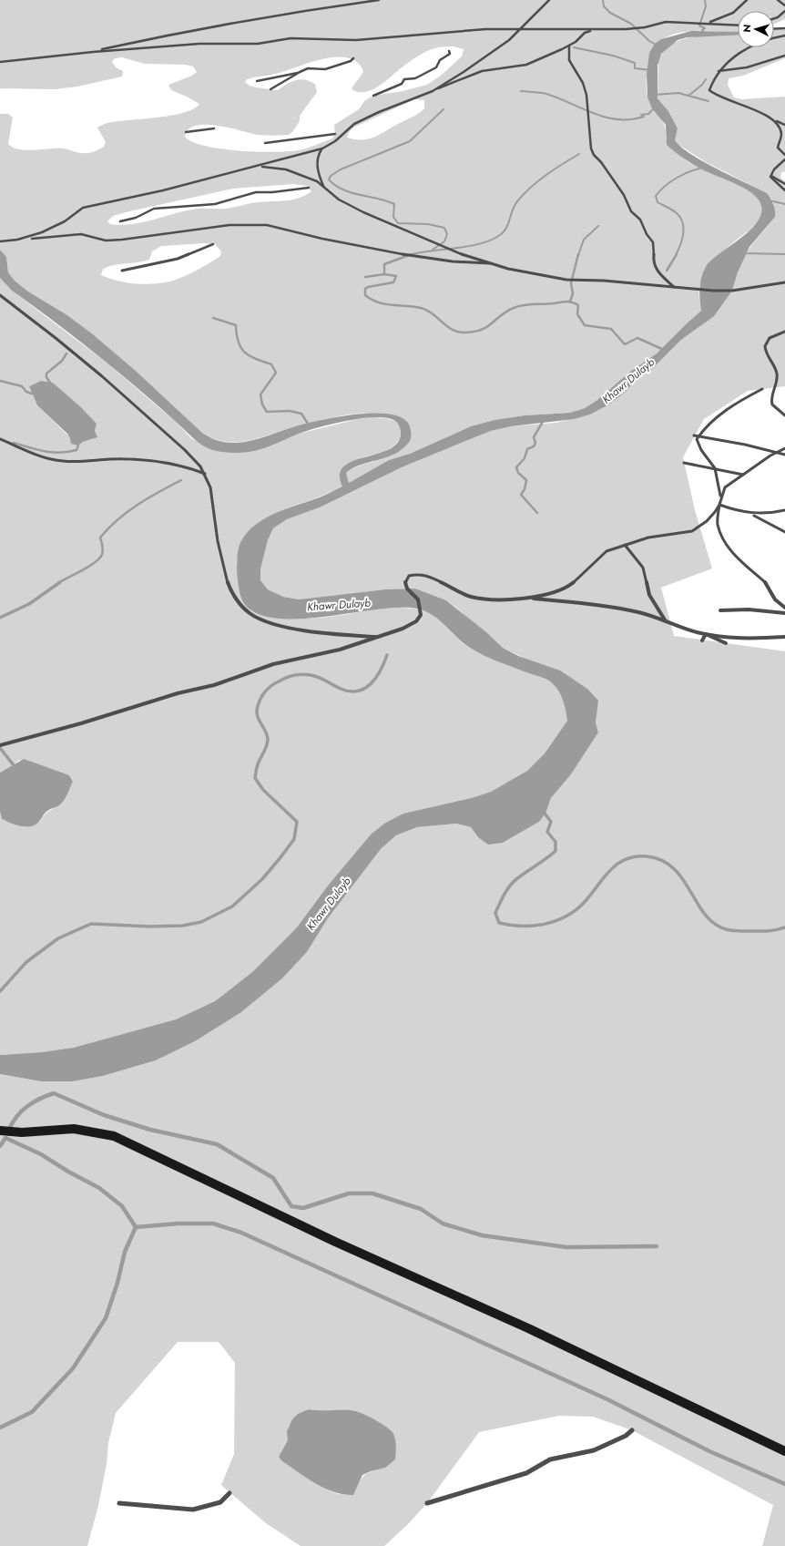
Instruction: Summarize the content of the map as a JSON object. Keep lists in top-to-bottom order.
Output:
{
  "water": ["Khawr Dulayb"],
  "north": "left"
}
